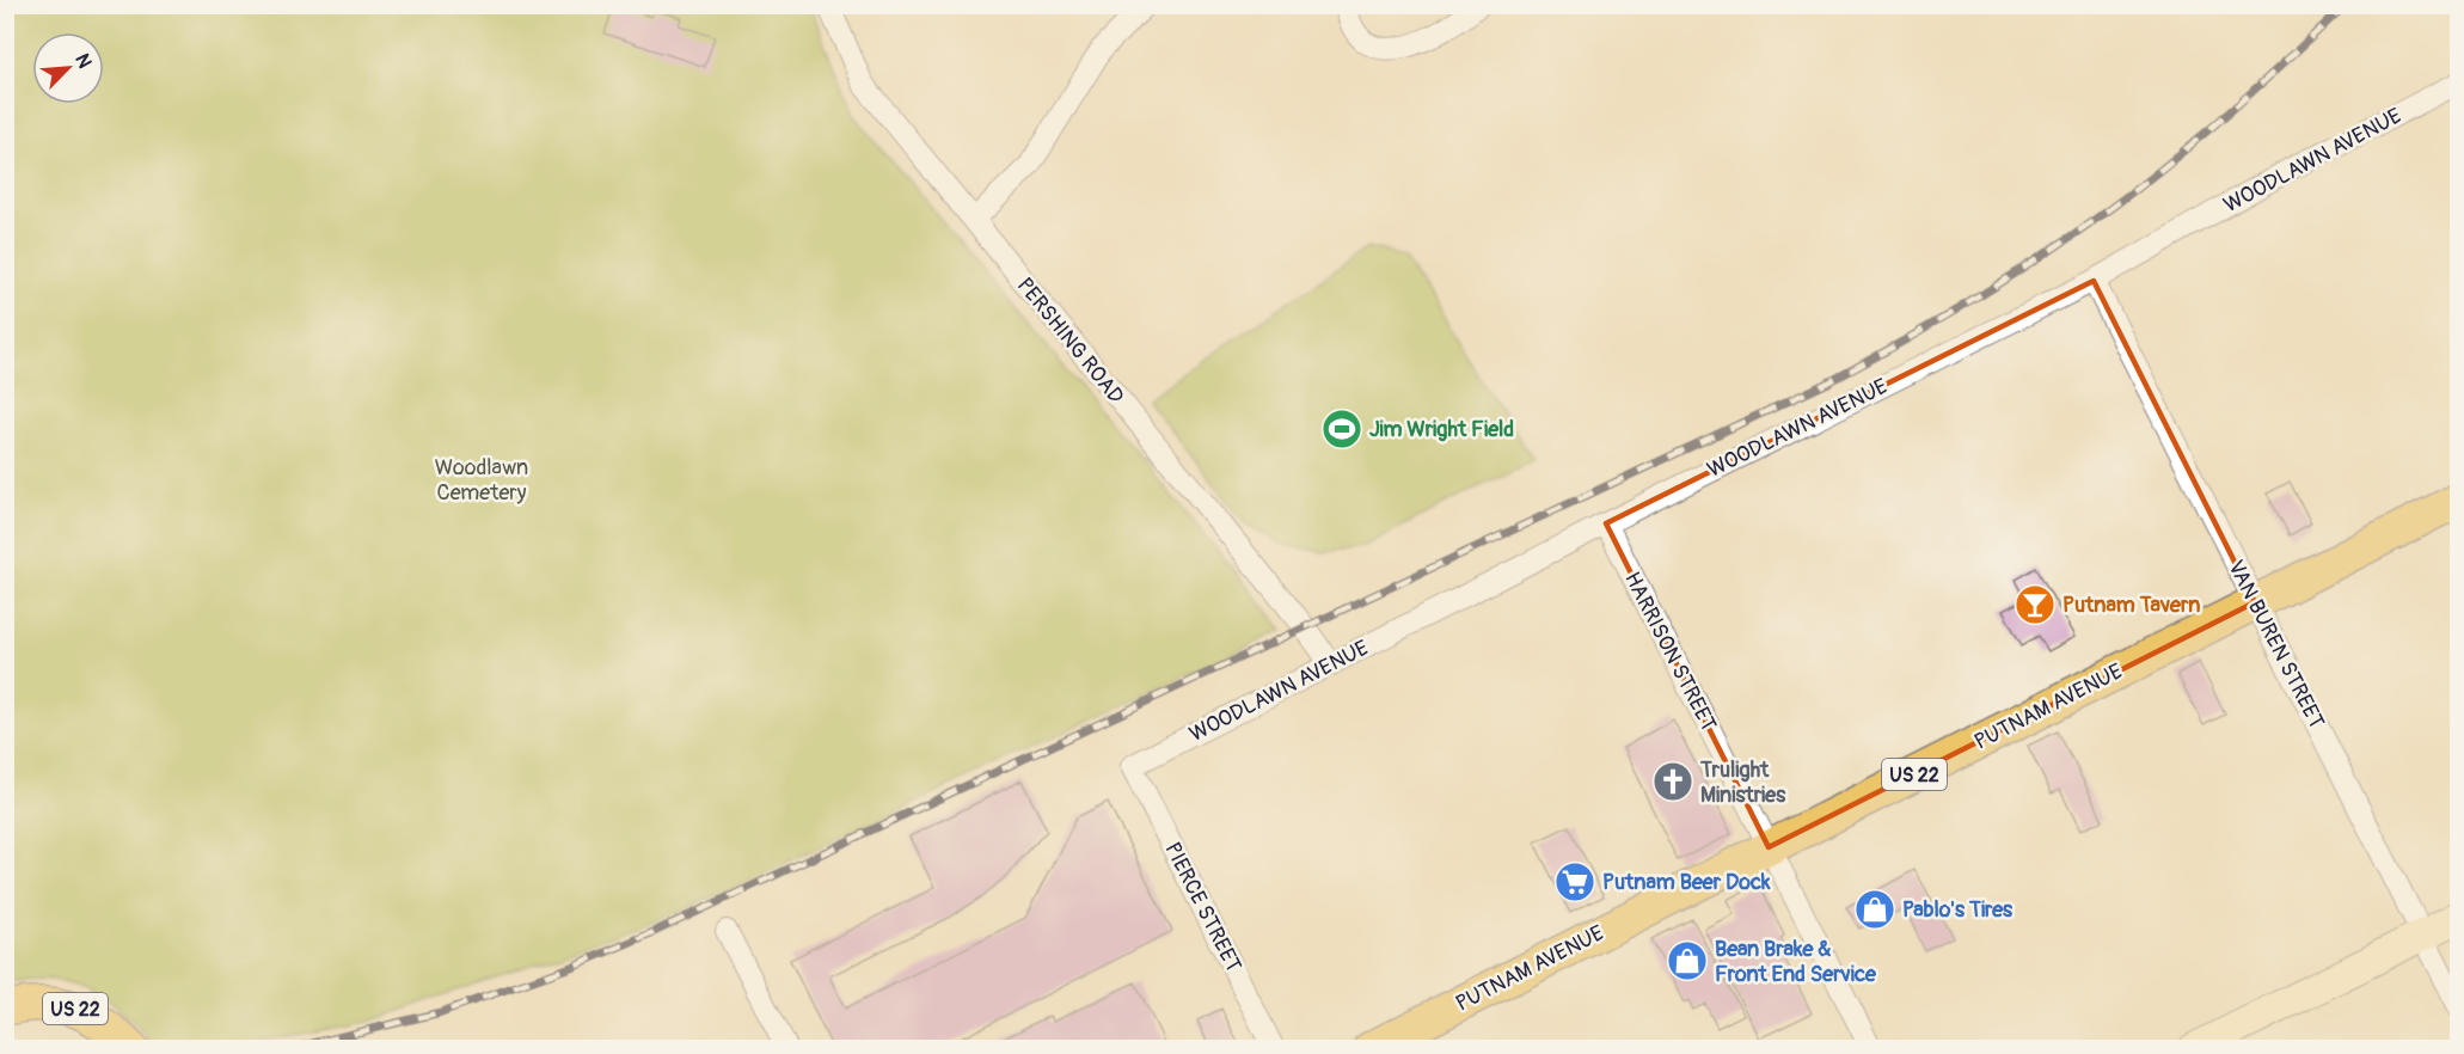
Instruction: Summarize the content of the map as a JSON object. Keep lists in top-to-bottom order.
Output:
{
  "streets": {
    "main road": ["PUTNAM AVENUE", "US 22"],
    "street": [
      "WOODLAWN AVENUE",
      "PERSHING ROAD",
      "VAN BUREN STREET",
      "HARRISON STREET",
      "PIERCE STREET"
    ]
  },
  "crossings": [
    ["WOODLAWN AVENUE", "PERSHING ROAD"],
    ["WOODLAWN AVENUE", "VAN BUREN STREET"],
    ["WOODLAWN AVENUE", "HARRISON STREET"],
    ["WOODLAWN AVENUE", "PIERCE STREET"],
    ["VAN BUREN STREET", "PUTNAM AVENUE"],
    ["HARRISON STREET", "PUTNAM AVENUE"]
  ],
  "parks": ["Woodlawn Cemetery"],
  "places": {
    "sports": ["Jim Wright Field"],
    "bar": ["Putnam Tavern"],
    "church": ["Trulight Ministries"],
    "supermarket": ["Putnam Beer Dock"],
    "shop": ["Pablo's Tires", "Bean Brake & Front End Service"]
  },
  "north": "top right"
}
